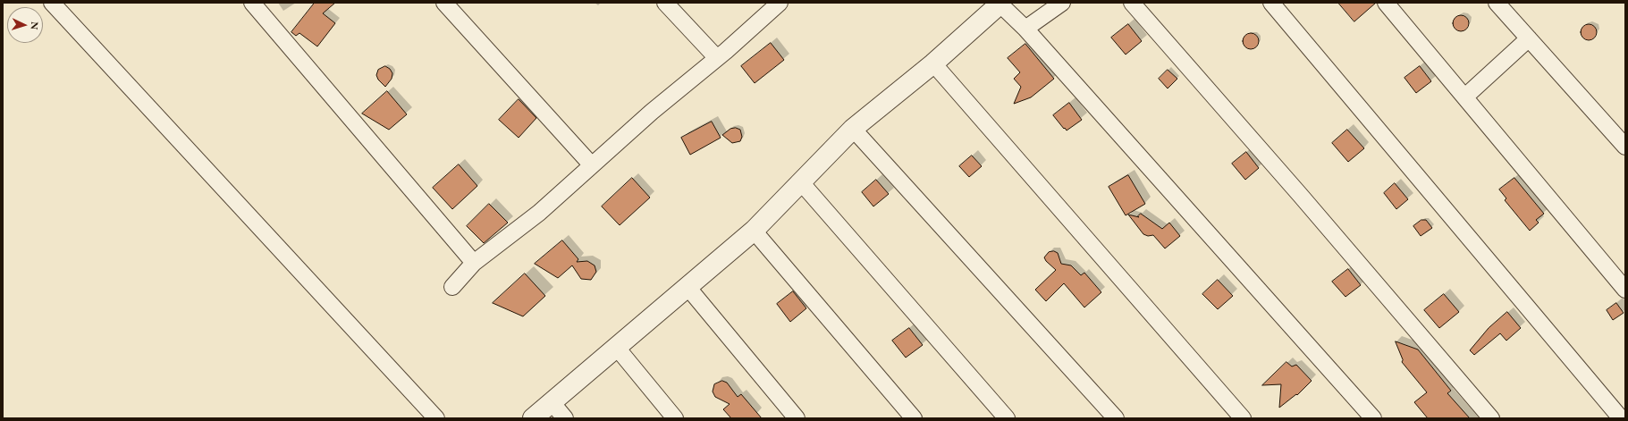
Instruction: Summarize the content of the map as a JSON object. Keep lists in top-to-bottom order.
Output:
{
  "north": "right"
}
